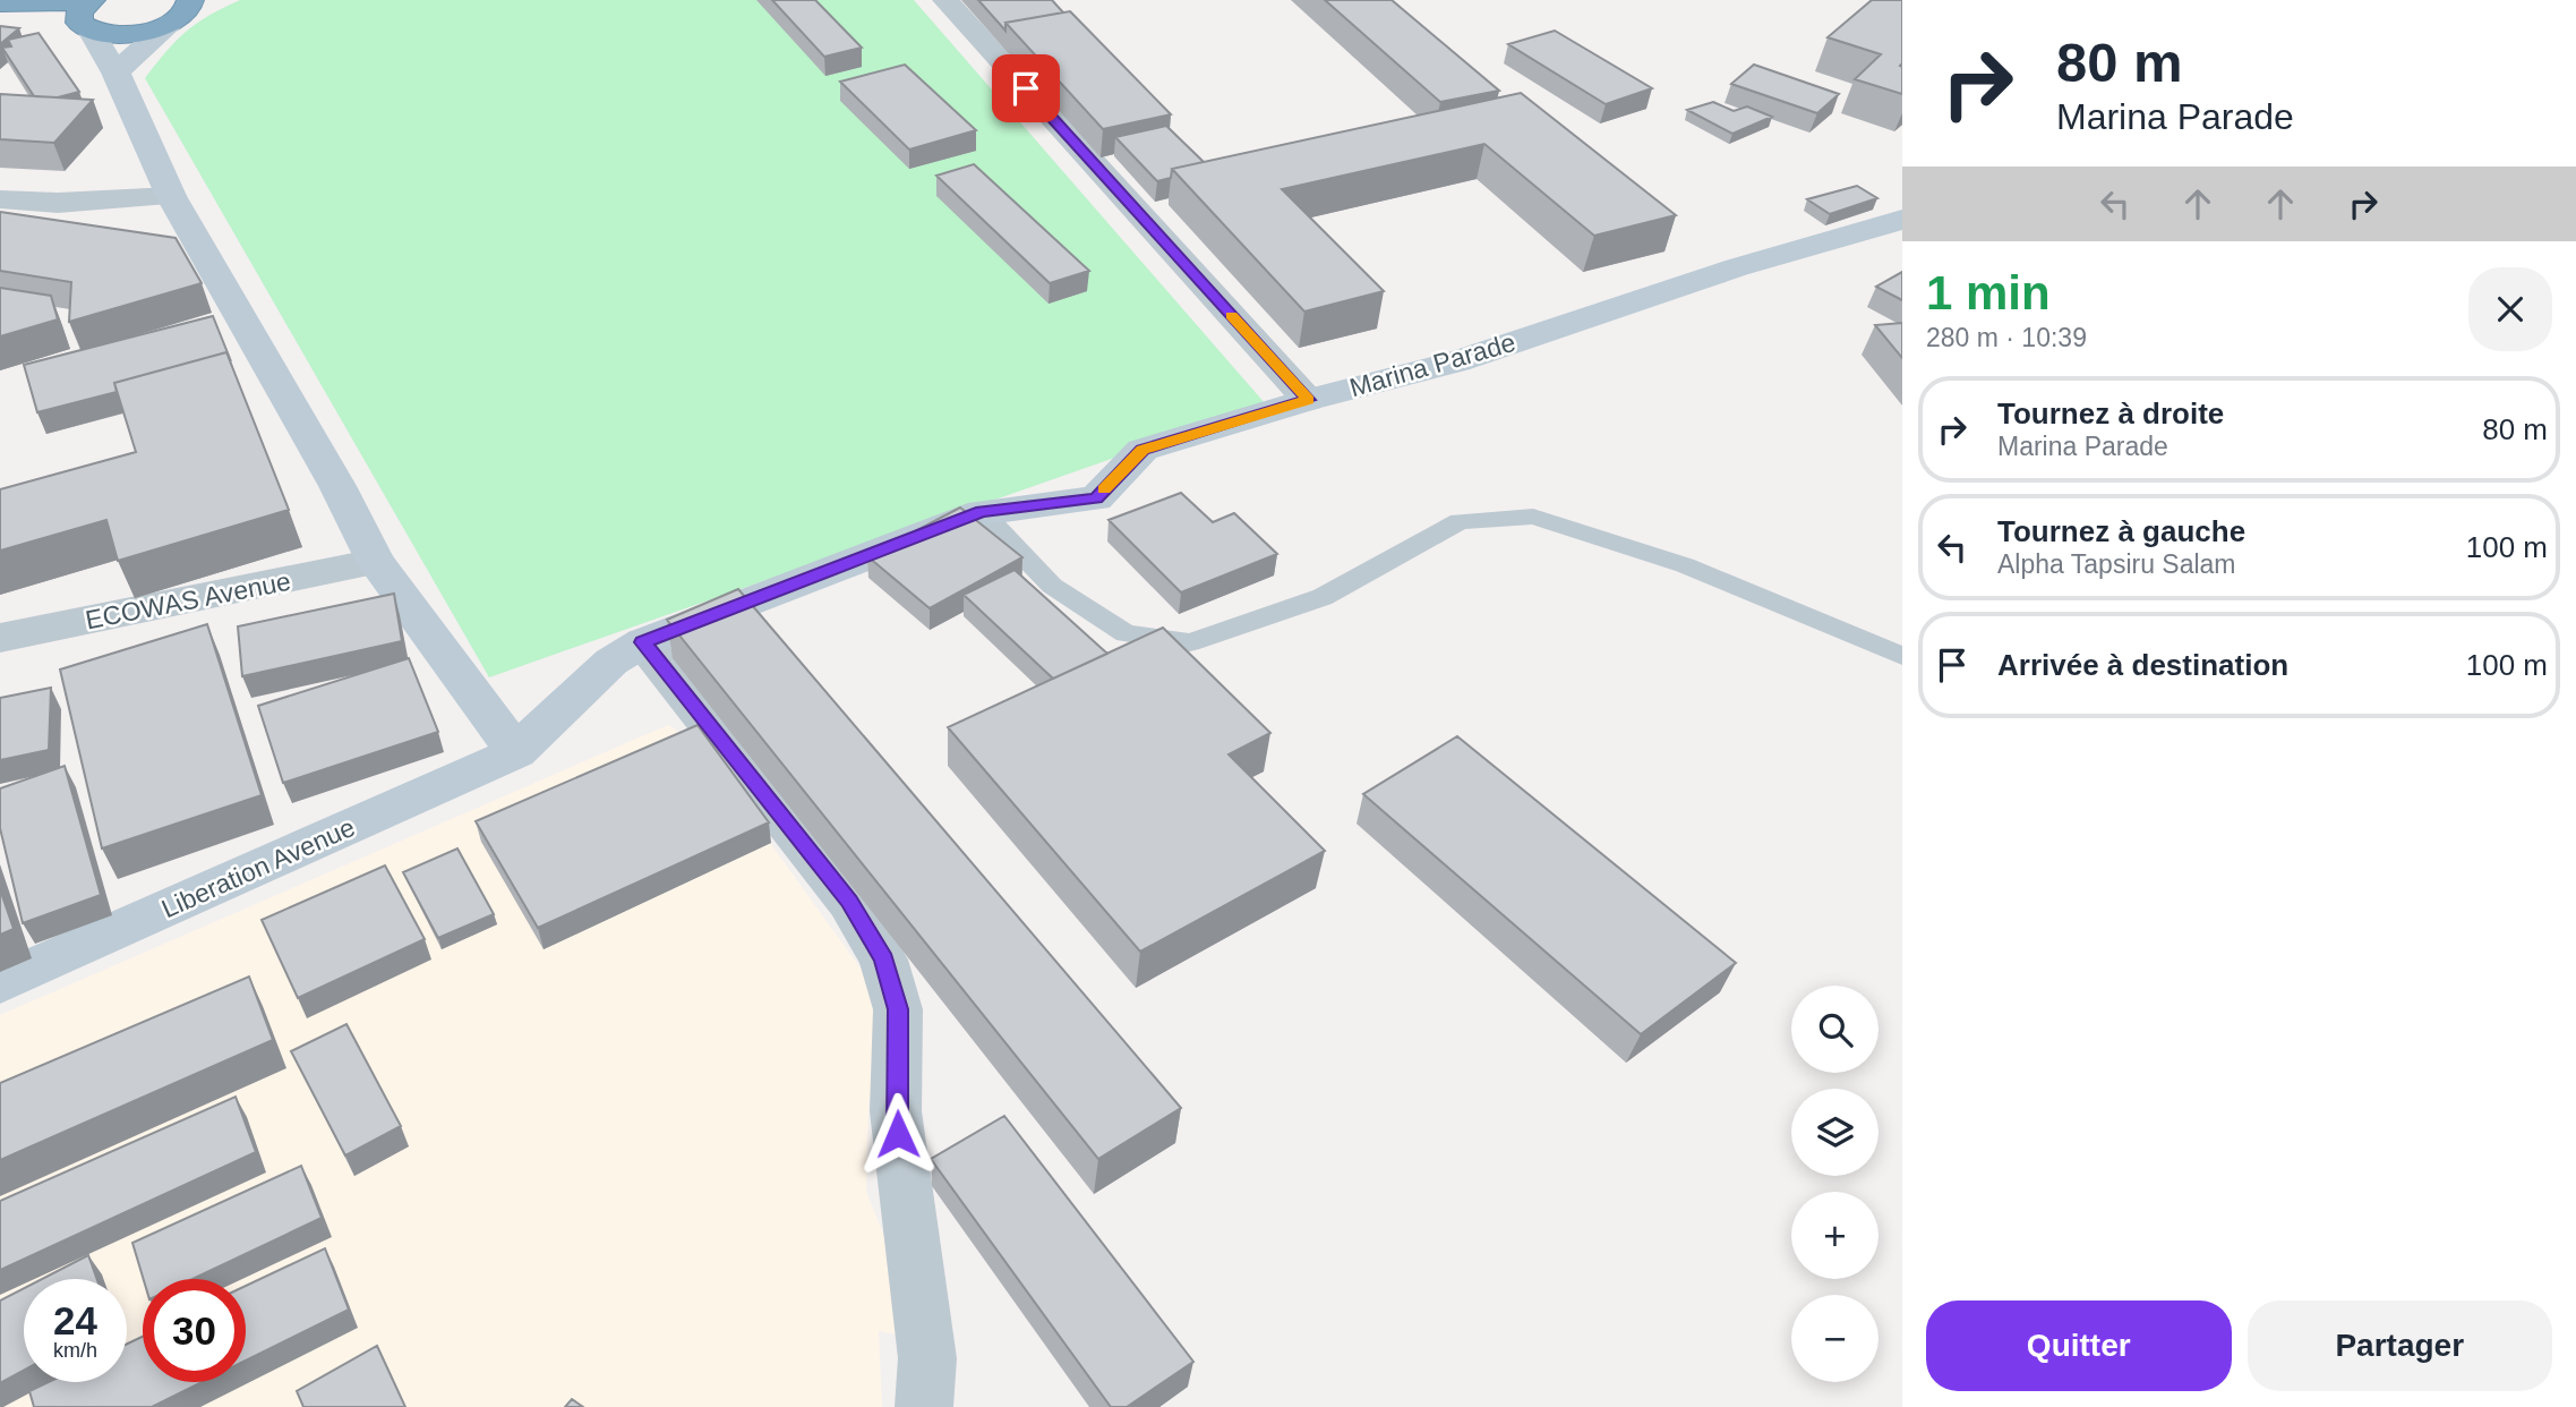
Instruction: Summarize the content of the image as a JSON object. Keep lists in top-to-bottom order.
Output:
{
  "streets": {
    "street": ["Marina Parade", "ECOWAS Avenue", "Liberation Avenue"]
  },
  "crossings": [
    ["Marina Parade", "Liberation Avenue"]
  ],
  "page": {
    "turn": ["80 m", "Marina Parade"],
    "heading": ["1 min", "280 m · 10:39"],
    "list": [
      {
        "name": "Tournez à droite",
        "note": "Marina Parade",
        "value": "80 m"
      },
      {
        "name": "Tournez à gauche",
        "note": "Alpha Tapsiru Salam",
        "value": "100 m"
      },
      {
        "name": "Arrivée à destination",
        "value": "100 m"
      }
    ],
    "map_buttons": ["+", "−"],
    "speed": "24 km/h",
    "limit": "30",
    "buttons": ["Quitter", "Partager"]
  }
}
